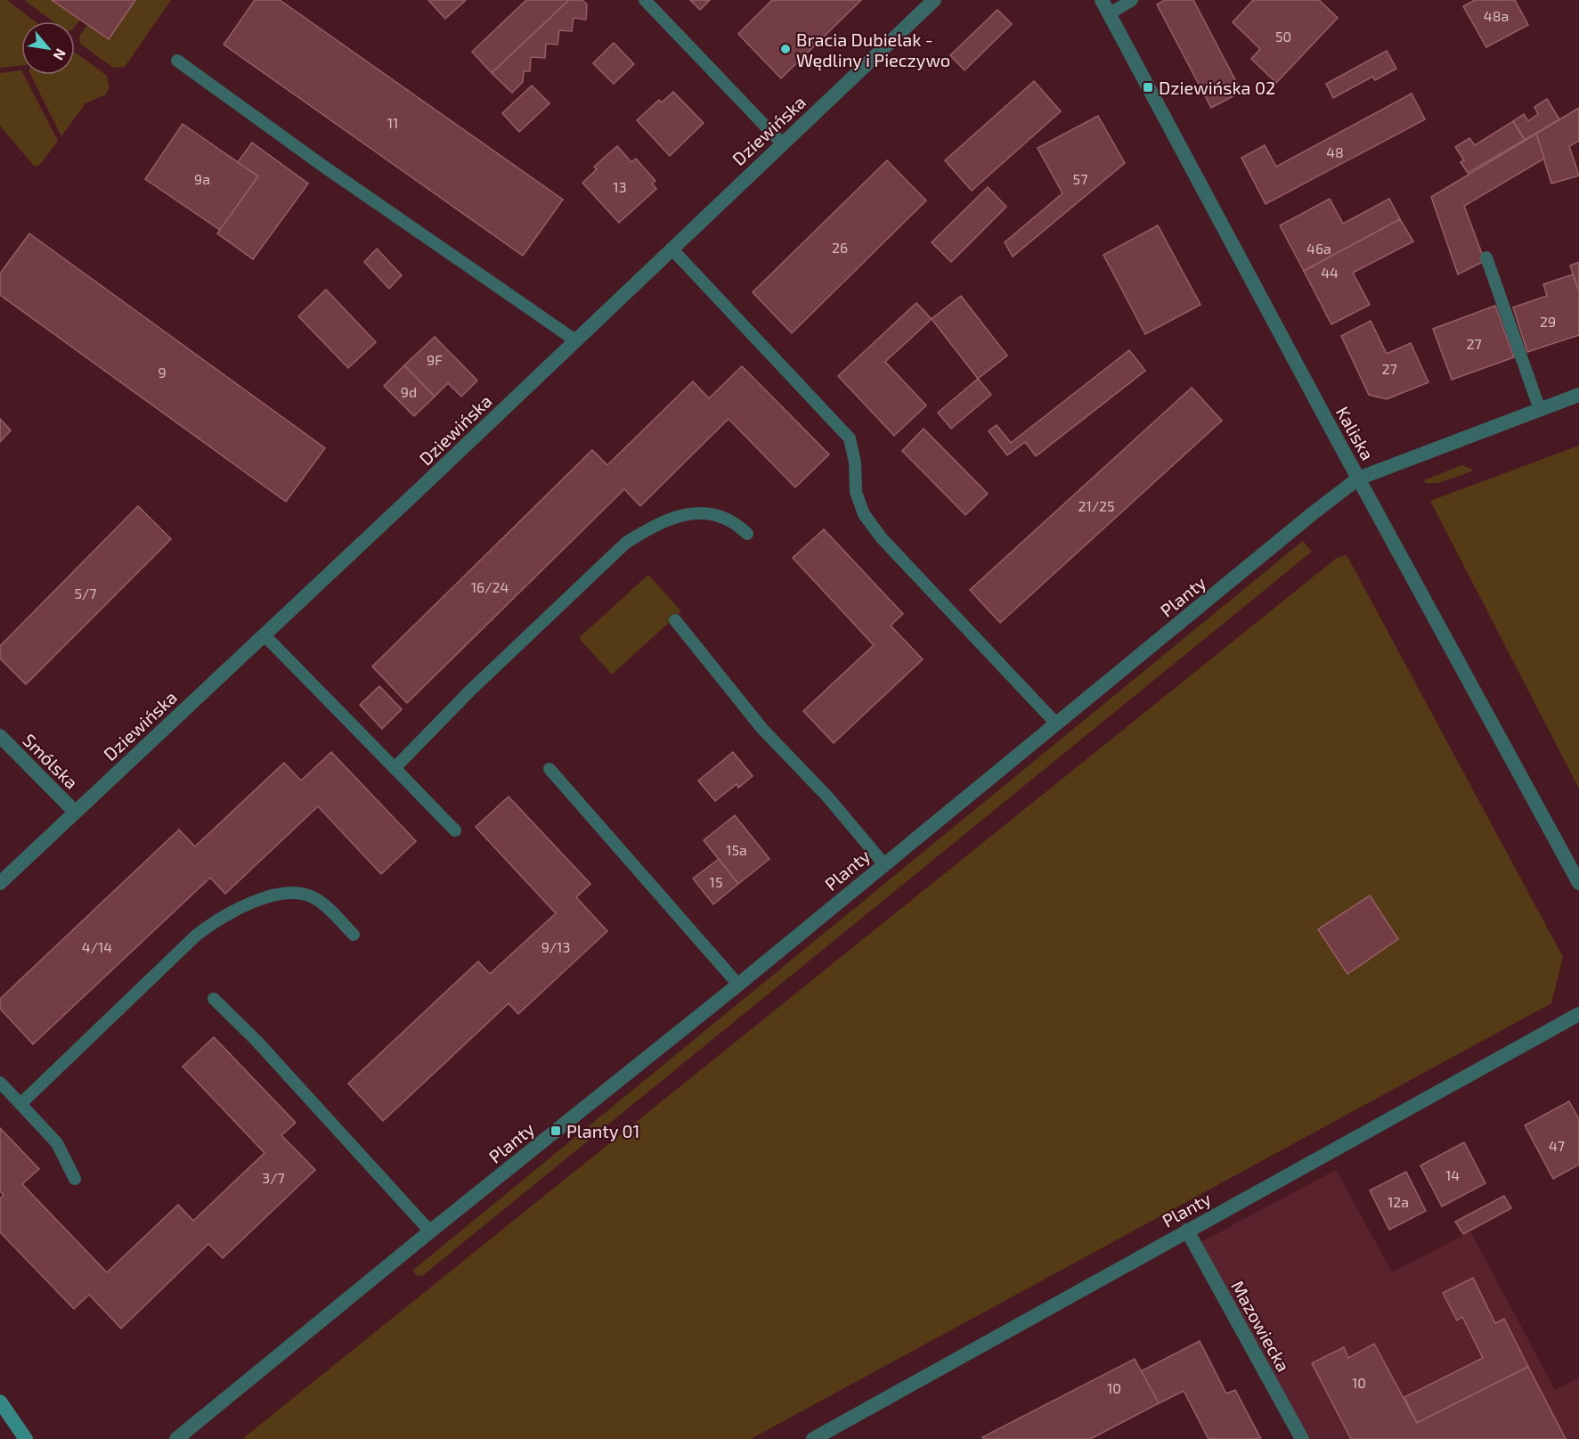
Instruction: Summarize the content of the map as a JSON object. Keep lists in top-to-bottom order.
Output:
{
  "streets": {
    "street": [
      "Dziewińska",
      "Kaliska",
      "Planty",
      "Smólska",
      "Mazowiecka"
    ]
  },
  "crossings": [
    ["Dziewińska", "Smólska"],
    ["Kaliska", "Planty"],
    ["Planty", "Mazowiecka"]
  ],
  "places": {
    "other": ["Bracia Dubielak - Wędliny i Pieczywo"],
    "transit": ["Dziewińska 02", "Planty 01"]
  },
  "house_numbers": [
    "48a",
    "50",
    "11",
    "48",
    "9a",
    "57",
    "13",
    "26",
    "46a",
    "44",
    "29",
    "27",
    "9F",
    "27",
    "9",
    "9d",
    "21/25",
    "16/24",
    "5/7",
    "15a",
    "15",
    "4/14",
    "9/13",
    "47",
    "14",
    "3/7",
    "12a",
    "10",
    "10"
  ],
  "north": "bottom right"
}
